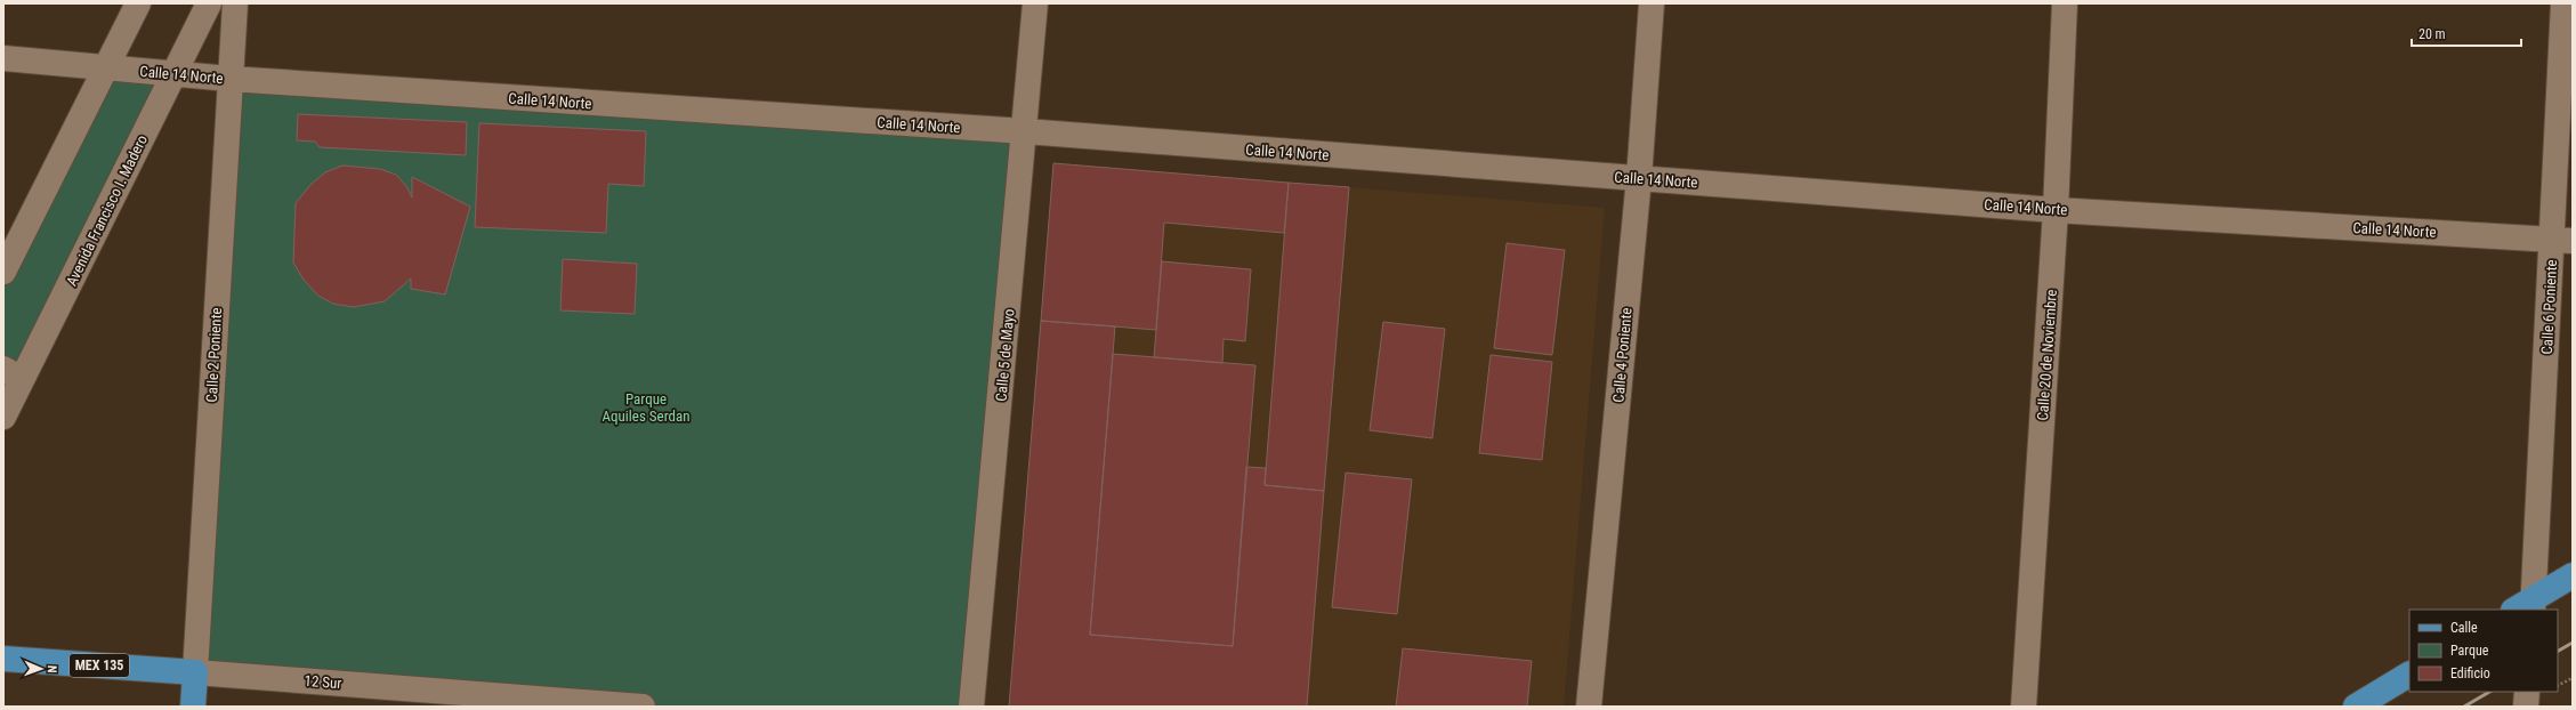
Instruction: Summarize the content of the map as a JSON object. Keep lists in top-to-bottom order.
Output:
{
  "streets": {
    "main road": ["Calle 2 Poniente", "MEX 135", "12 Sur"],
    "street": [
      "Calle 14 Norte",
      "Avenida Francisco I. Madero",
      "Calle 6 Poniente",
      "Calle 5 de Mayo",
      "Calle 4 Poniente",
      "Calle 20 de Noviembre"
    ]
  },
  "crossings": [
    ["Calle 14 Norte", "Avenida Francisco I. Madero"],
    ["Calle 14 Norte", "Calle 6 Poniente"],
    ["Calle 14 Norte", "Calle 2 Poniente"],
    ["Calle 14 Norte", "Calle 5 de Mayo"],
    ["Calle 14 Norte", "Calle 4 Poniente"],
    ["Calle 14 Norte", "Calle 20 de Noviembre"],
    ["Calle 2 Poniente", "12 Sur"]
  ],
  "parks": ["Parque Aquiles Serdan"],
  "legend": ["Calle", "Parque", "Edificio"],
  "scale_bar": "20 m",
  "north": "right"
}
